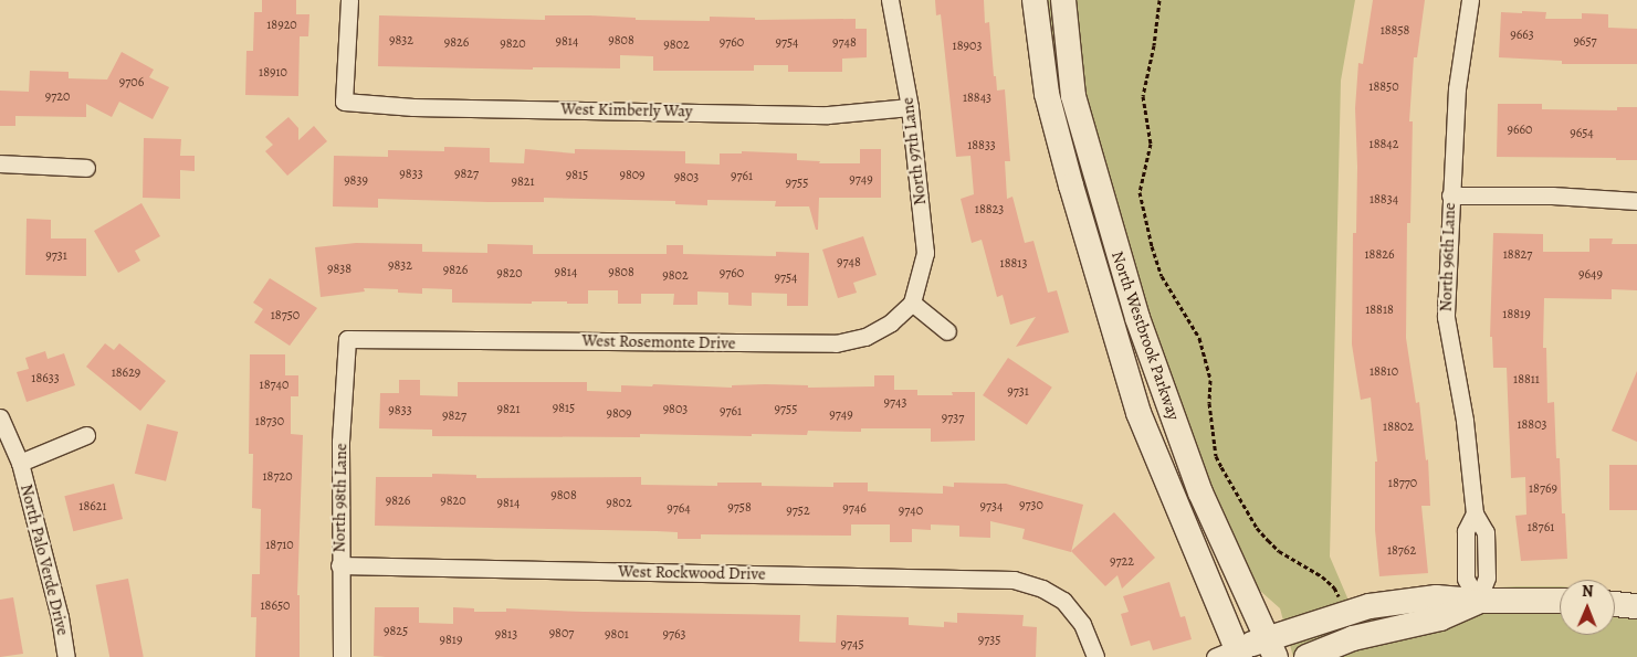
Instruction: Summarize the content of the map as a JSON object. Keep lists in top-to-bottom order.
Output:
{
  "streets": {
    "street": [
      "West Kimberly Way",
      "North 97th Lane",
      "North 96th Lane",
      "North Westbrook Parkway",
      "West Rosemonte Drive",
      "North 98th Lane",
      "North Palo Verde Drive",
      "West Rockwood Drive"
    ]
  },
  "crossings": [
    ["West Kimberly Way", "North 97th Lane"],
    ["North 97th Lane", "West Rosemonte Drive"],
    ["West Rosemonte Drive", "North 98th Lane"],
    ["North 98th Lane", "West Rockwood Drive"]
  ],
  "house_numbers": [
    "18920",
    "18858",
    "9663",
    "9832",
    "9808",
    "9814",
    "9657",
    "9826",
    "9760",
    "9754",
    "9748",
    "9820",
    "9802",
    "18903",
    "18910",
    "9706",
    "18850",
    "9720",
    "18843",
    "9660",
    "9654",
    "18842",
    "18833",
    "9833",
    "9827",
    "9815",
    "9809",
    "9761",
    "9803",
    "9749",
    "9839",
    "9821",
    "9755",
    "18834",
    "18823",
    "18826",
    "18827",
    "9731",
    "9748",
    "18813",
    "9832",
    "9838",
    "9826",
    "9814",
    "9808",
    "9820",
    "9760",
    "9649",
    "9802",
    "9754",
    "18818",
    "18819",
    "18750",
    "18810",
    "18629",
    "18633",
    "18811",
    "18740",
    "9731",
    "9743",
    "9815",
    "9821",
    "9803",
    "9755",
    "9833",
    "9761",
    "9809",
    "9749",
    "9827",
    "9737",
    "18730",
    "18803",
    "18802",
    "18720",
    "18770",
    "18769",
    "9808",
    "9826",
    "9820",
    "9814",
    "9802",
    "9730",
    "18621",
    "9734",
    "9758",
    "9764",
    "9746",
    "9752",
    "9740",
    "18761",
    "18710",
    "18762",
    "9722",
    "18650",
    "9825",
    "9807",
    "9813",
    "9801",
    "9763",
    "9819",
    "9735",
    "9745"
  ],
  "north": "top"
}
